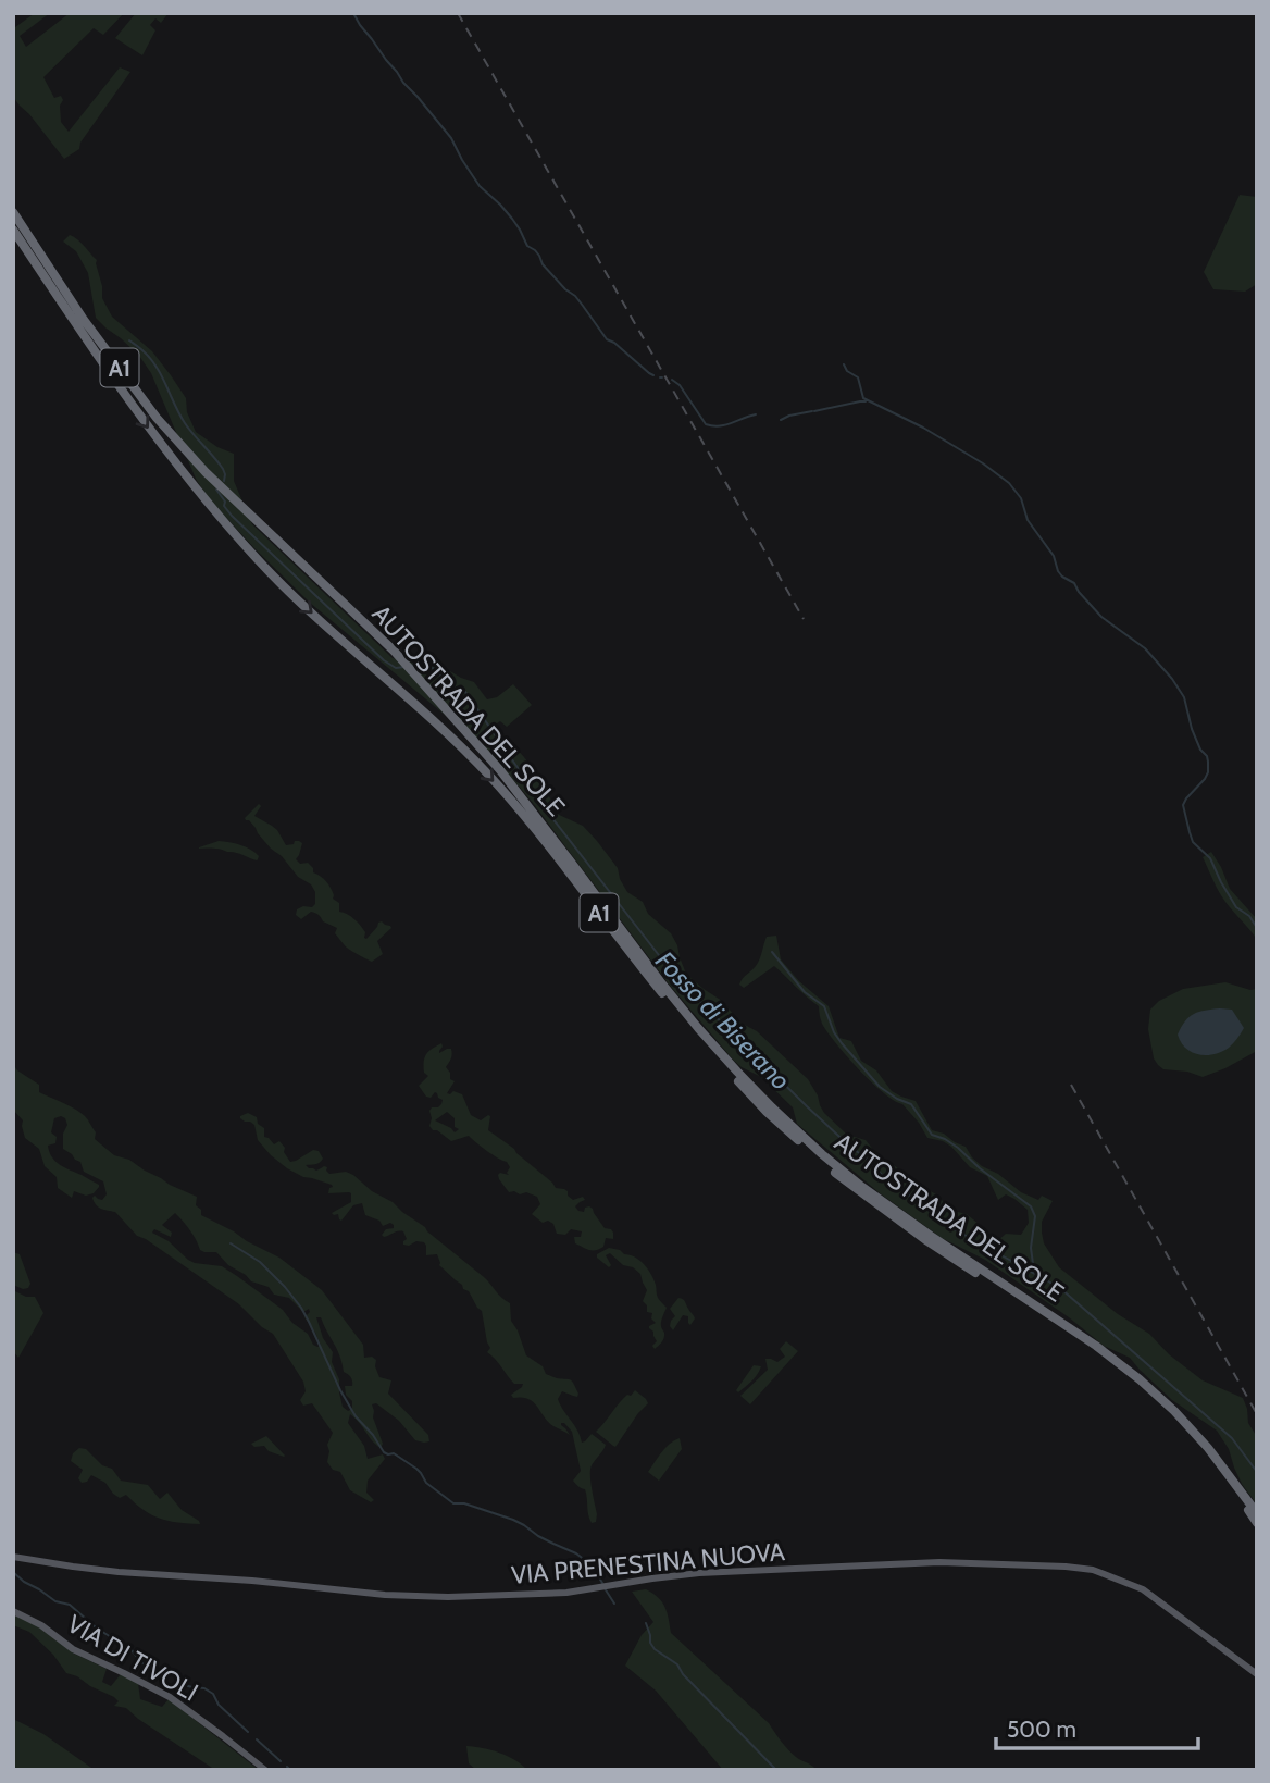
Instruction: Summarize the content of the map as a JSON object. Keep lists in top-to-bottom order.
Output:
{
  "streets": {
    "highway": ["A1", "AUTOSTRADA DEL SOLE"],
    "main road": ["VIA PRENESTINA NUOVA", "VIA DI TIVOLI"]
  },
  "water": ["Fosso di Biserano"],
  "scale_bar": "500 m"
}
